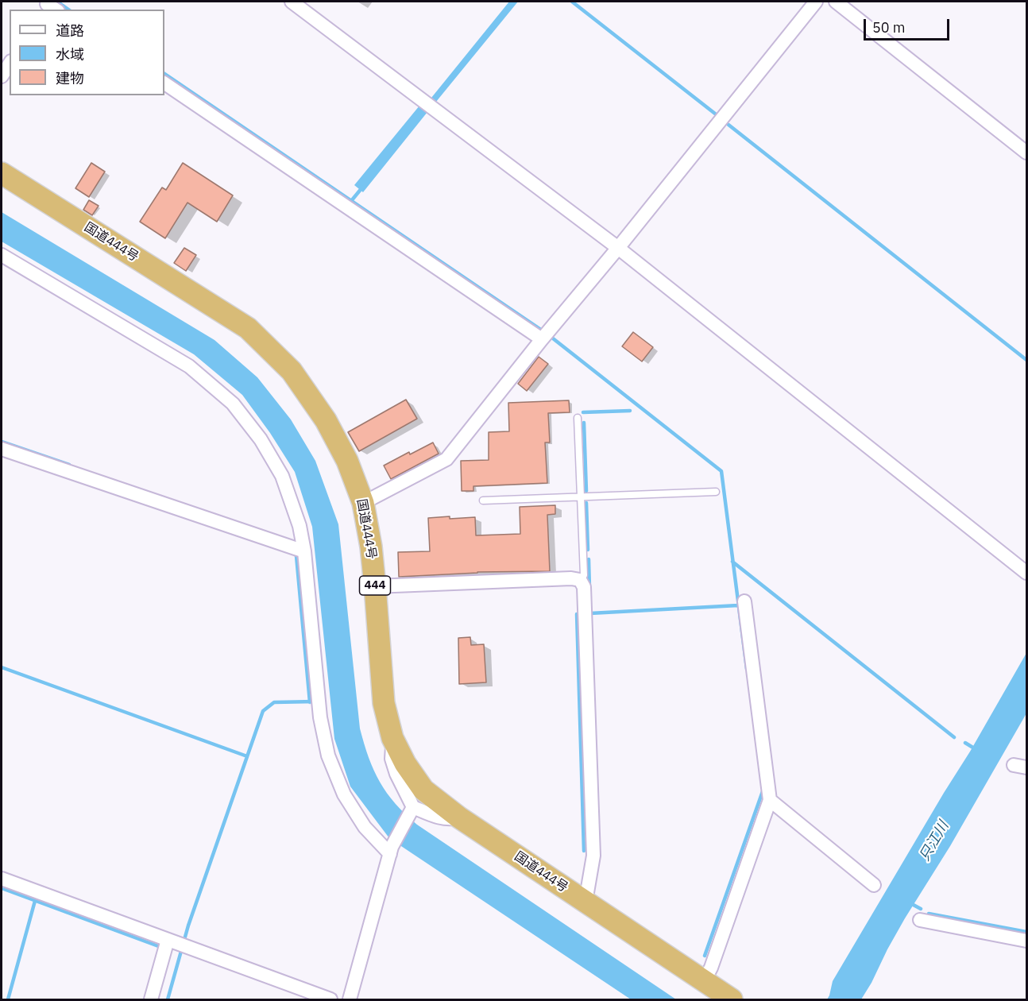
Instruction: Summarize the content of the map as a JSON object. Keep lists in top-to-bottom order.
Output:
{
  "streets": {
    "highway": ["国道444号", "444"]
  },
  "water": ["只江川"],
  "legend": ["道路", "水域", "建物"],
  "scale_bar": "50 m"
}
